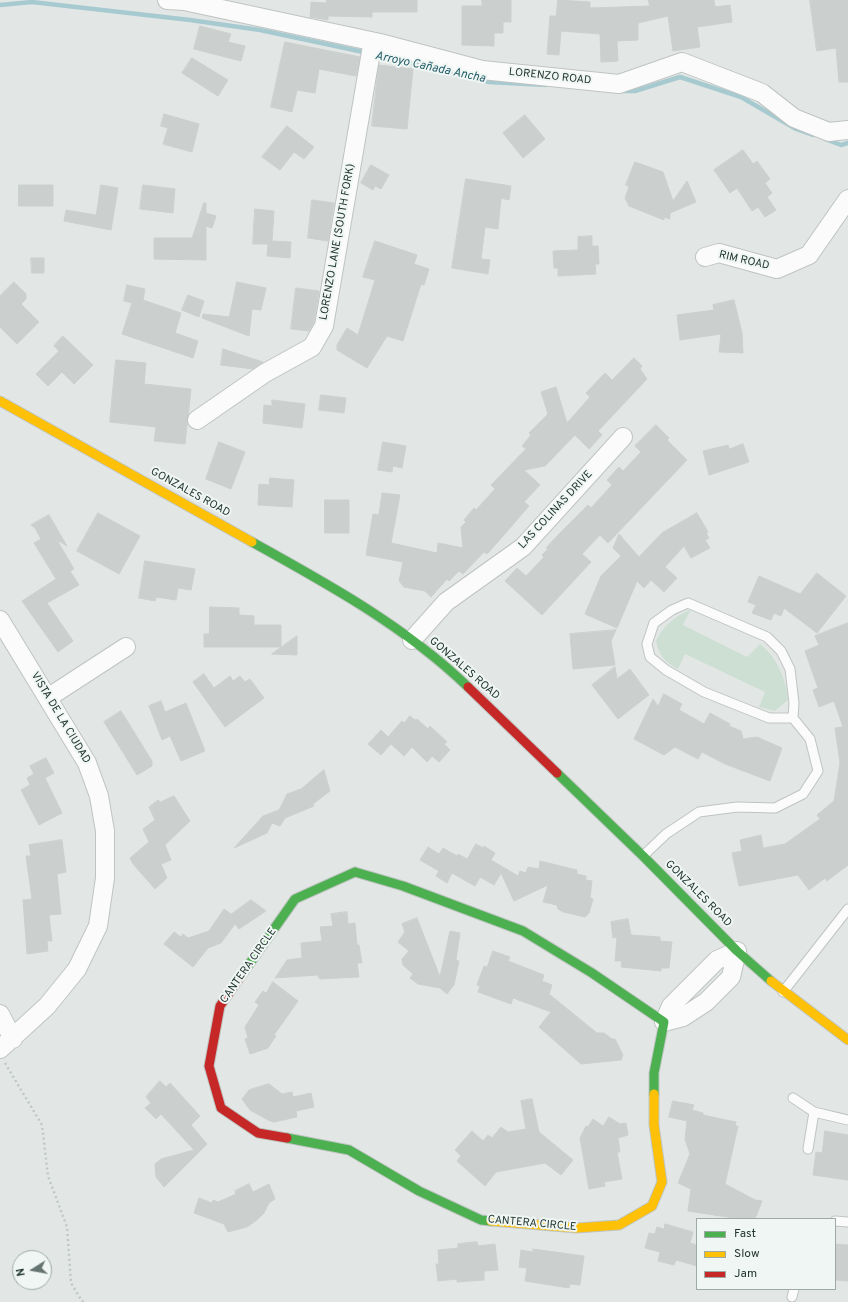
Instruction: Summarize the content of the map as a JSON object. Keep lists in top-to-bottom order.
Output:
{
  "streets": {
    "street": [
      "LORENZO ROAD",
      "LORENZO LANE (SOUTH FORK)",
      "RIM ROAD",
      "GONZALES ROAD",
      "LAS COLINAS DRIVE",
      "VISTA DE LA CIUDAD",
      "CANTERA CIRCLE"
    ]
  },
  "crossings": [
    ["GONZALES ROAD", "LAS COLINAS DRIVE"]
  ],
  "water": ["Arroyo Cañada Ancha"],
  "legend": ["Fast", "Slow", "Jam"],
  "north": "left"
}
